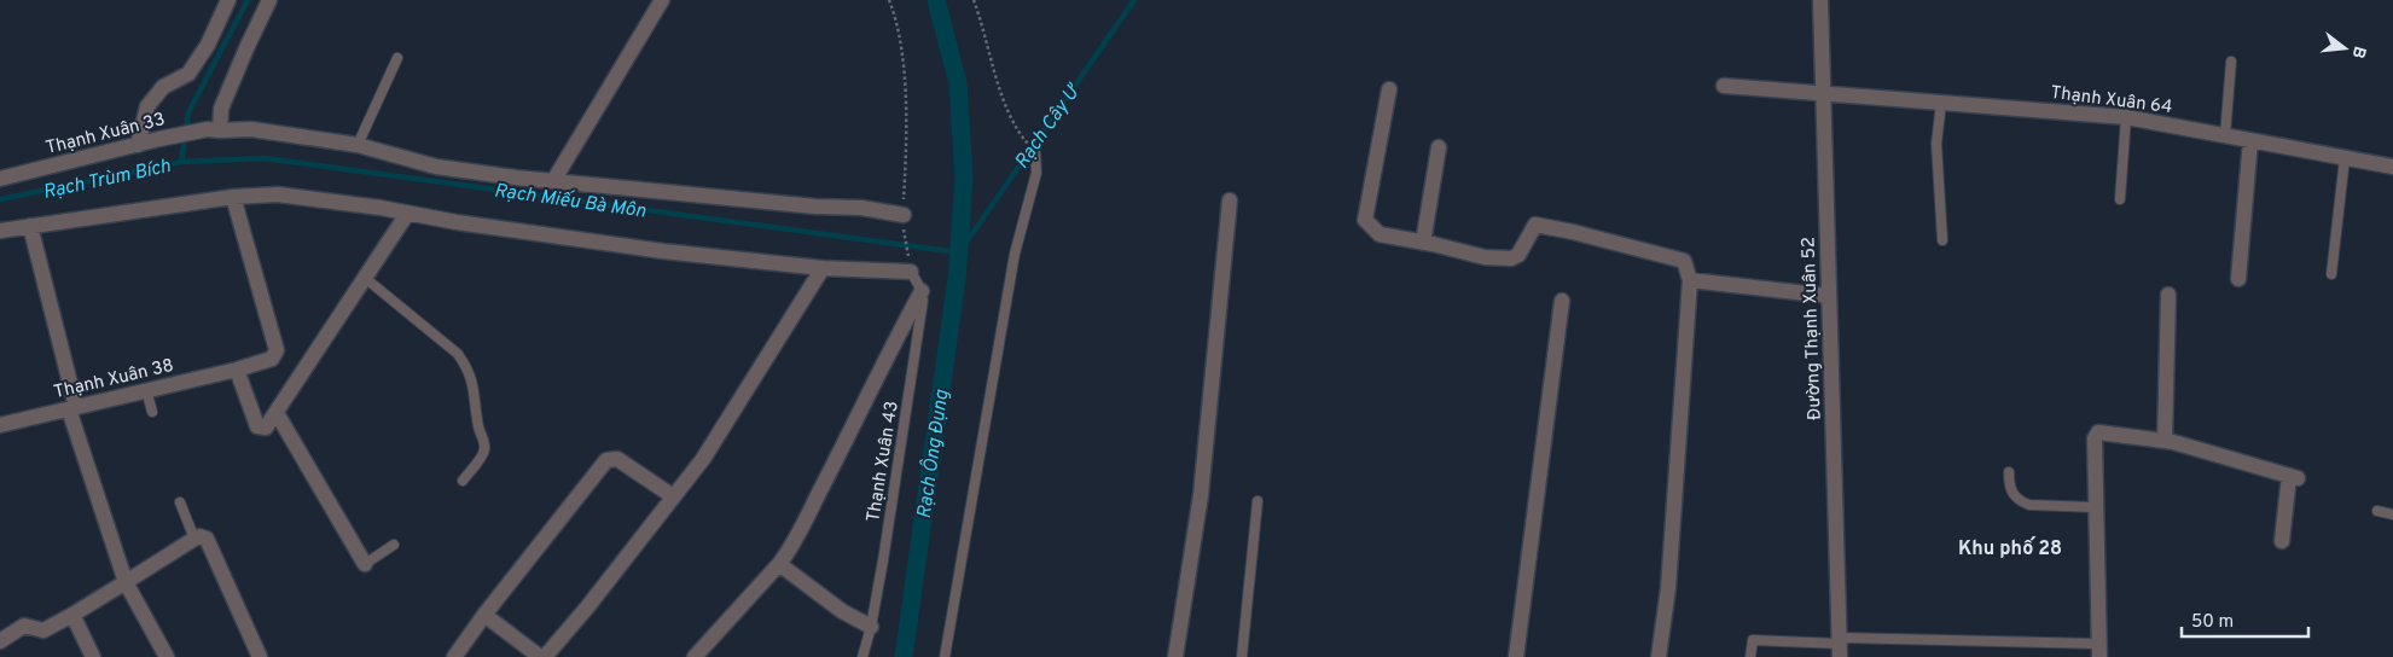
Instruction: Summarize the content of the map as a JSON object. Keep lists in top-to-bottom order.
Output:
{
  "streets": {
    "street": [
      "Thạnh Xuân 64",
      "Thạnh Xuân 33",
      "Đường Thạnh Xuân 52",
      "Thạnh Xuân 38"
    ],
    "lane": ["Thạnh Xuân 43"]
  },
  "crossings": [
    ["Thạnh Xuân 64", "Đường Thạnh Xuân 52"]
  ],
  "districts": ["Khu phố 28"],
  "water": [
    "Rạch Cây Ư",
    "Rạch Trùm Bích",
    "Rạch Miếu Bà Môn",
    "Rạch Ông Đụng"
  ],
  "scale_bar": "50 m",
  "north": "right"
}
